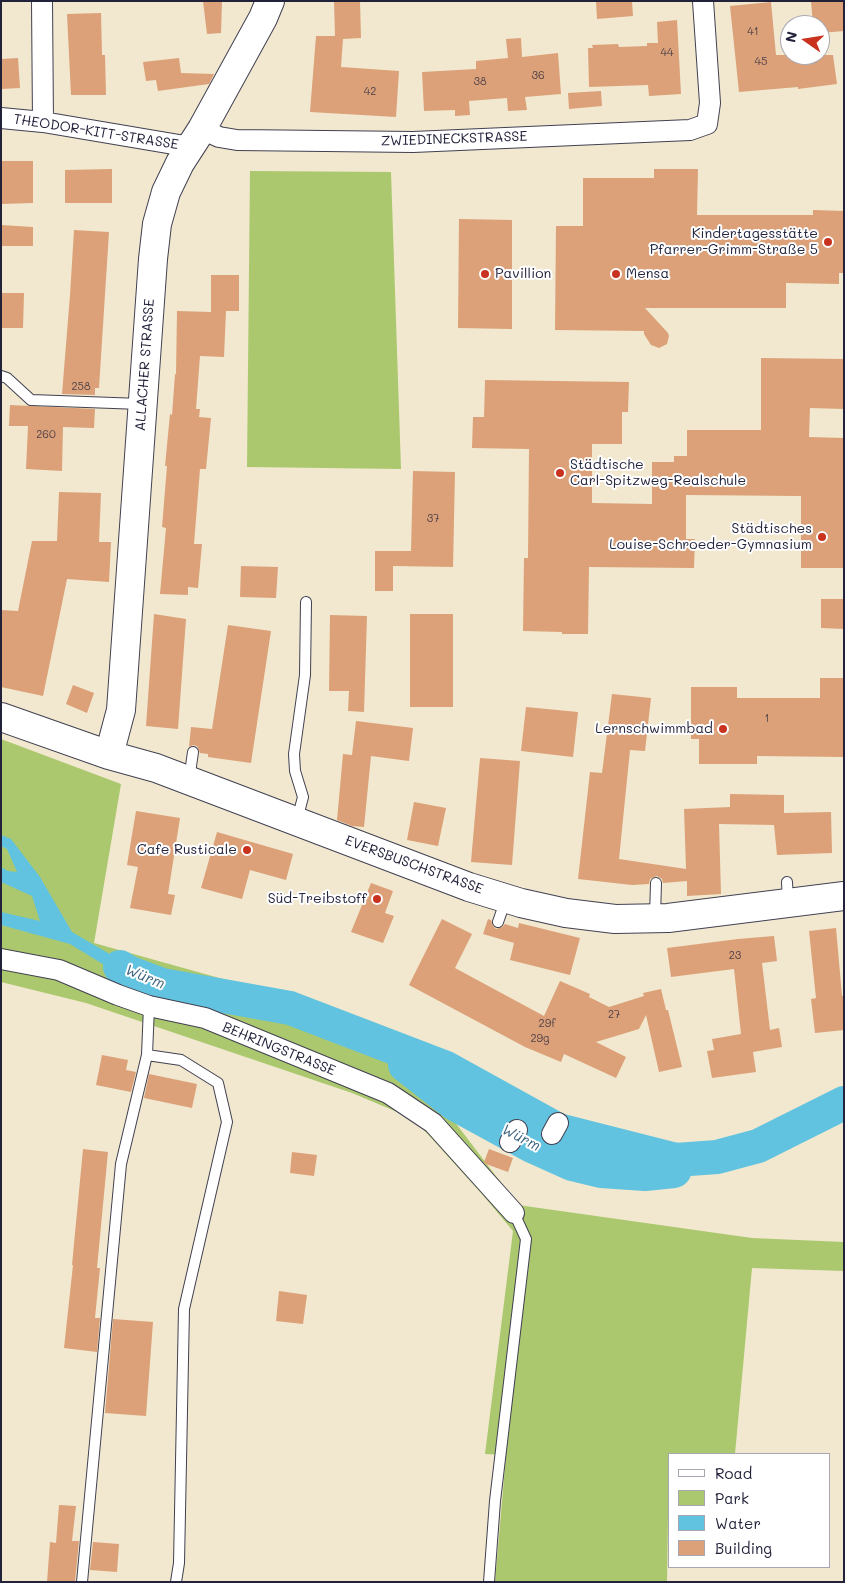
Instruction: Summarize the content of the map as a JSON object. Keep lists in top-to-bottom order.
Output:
{
  "streets": {
    "main road": ["ALLACHER STRASSE", "EVERSBUSCHSTRASSE"],
    "street": ["THEODOR-KITT-STRASSE", "ZWIEDINECKSTRASSE", "BEHRINGSTRASSE"]
  },
  "crossings": [
    ["THEODOR-KITT-STRASSE", "ZWIEDINECKSTRASSE"],
    ["THEODOR-KITT-STRASSE", "ALLACHER STRASSE"],
    ["ZWIEDINECKSTRASSE", "ALLACHER STRASSE"],
    ["ALLACHER STRASSE", "EVERSBUSCHSTRASSE"]
  ],
  "water": ["Würm"],
  "places": [
    "Kindertagesstätte Pfarrer-Grimm-Straße 5",
    "Pavillion",
    "Mensa",
    "Städtische Carl-Spitzweg-Realschule",
    "Städtisches Louise-Schroeder-Gymnasium",
    "Lernschwimmbad",
    "Cafe Rusticale",
    "Süd-Treibstoff"
  ],
  "house_numbers": [
    "41",
    "44",
    "45",
    "36",
    "38",
    "42",
    "258",
    "260",
    "37",
    "1",
    "23",
    "27",
    "29f",
    "29g"
  ],
  "legend": [
    "Road",
    "Park",
    "Water",
    "Building"
  ],
  "north": "left"
}
